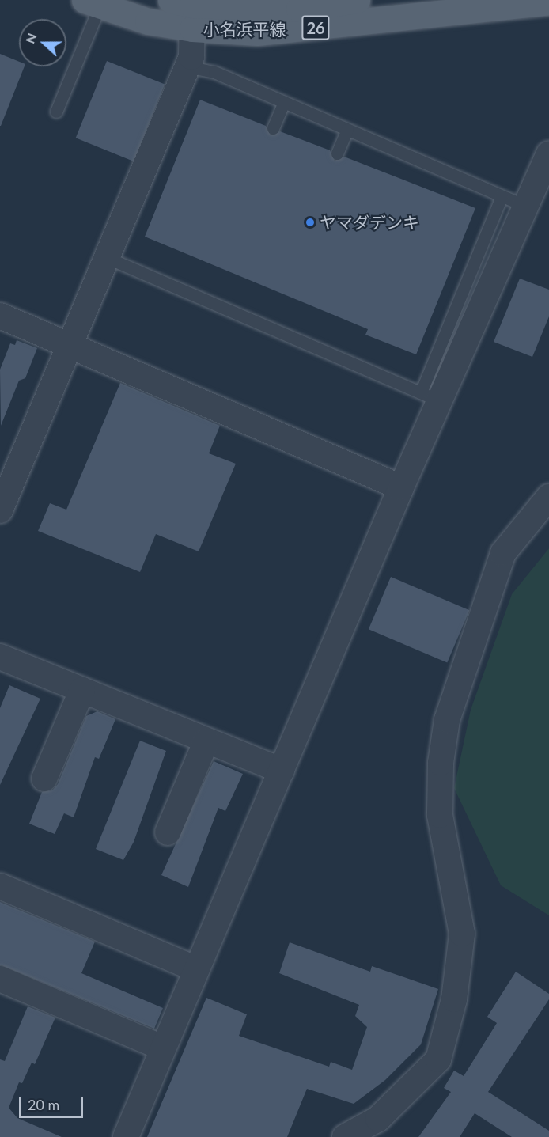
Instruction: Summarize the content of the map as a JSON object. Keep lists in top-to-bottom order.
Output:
{
  "streets": {
    "main road": ["26", "小名浜平線"]
  },
  "crossings": [
    ["26", "小名浜平線"]
  ],
  "places": ["ヤマダデンキ"],
  "scale_bar": "20 m",
  "north": "left"
}
